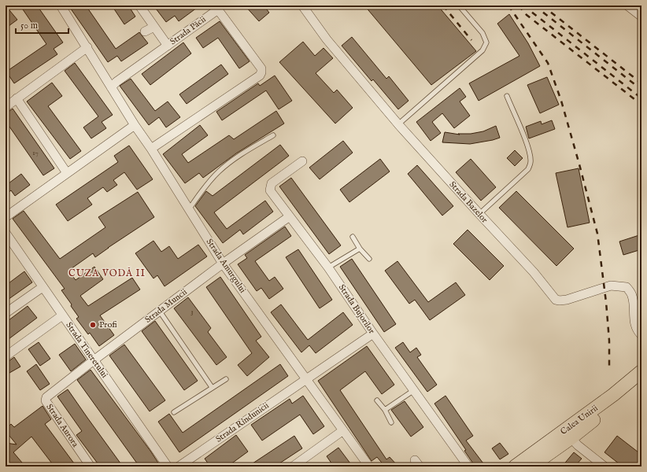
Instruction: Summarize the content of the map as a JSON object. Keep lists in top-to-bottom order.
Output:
{
  "streets": {
    "main road": ["Calea Unirii"],
    "street": [
      "Strada Păcii",
      "Strada Bazelor",
      "Strada Amurgului",
      "Strada Muncii",
      "Strada Bujorilor",
      "Strada Tineretului",
      "Strada Rîndunicii",
      "Strada Aurora"
    ]
  },
  "crossings": [
    ["Strada Păcii", "Strada Amurgului"],
    ["Strada Amurgului", "Strada Muncii"],
    ["Strada Amurgului", "Strada Rîndunicii"],
    ["Strada Muncii", "Strada Bujorilor"],
    ["Strada Muncii", "Strada Tineretului"],
    ["Strada Muncii", "Strada Aurora"]
  ],
  "districts": ["CUZA VODĂ II"],
  "places": ["Profi"],
  "house_numbers": ["17", "3"],
  "scale_bar": "50 m"
}
